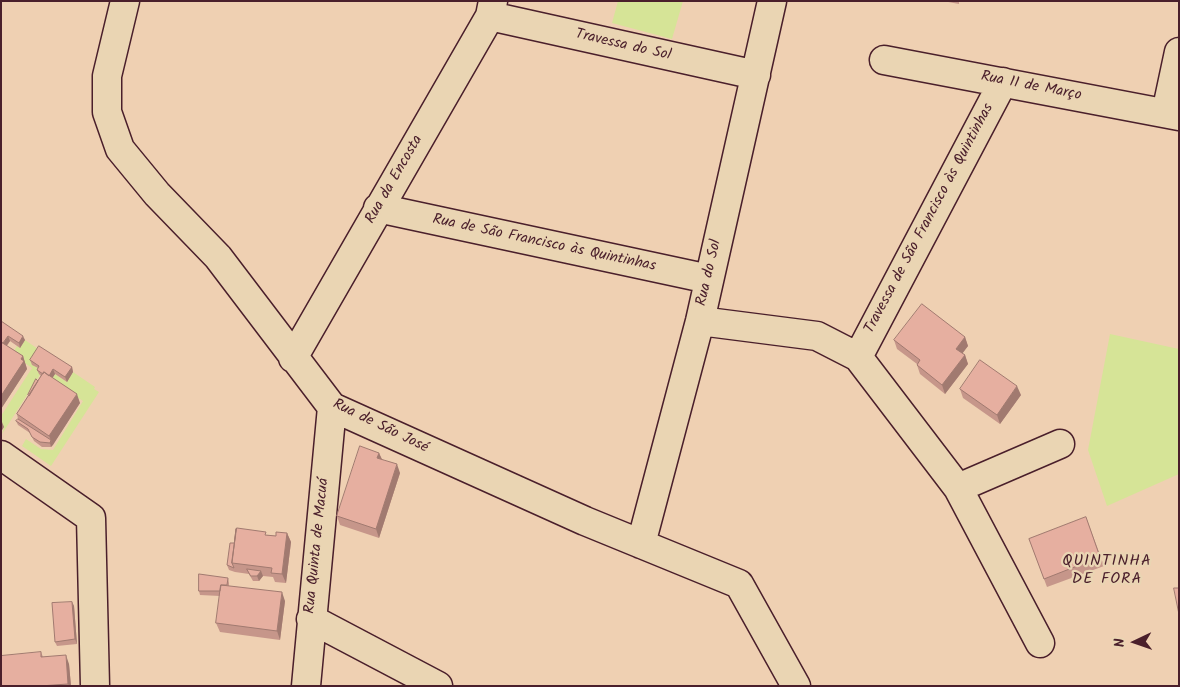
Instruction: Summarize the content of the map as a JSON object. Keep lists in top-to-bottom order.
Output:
{
  "streets": {
    "street": [
      "Travessa do Sol",
      "Rua 11 de Março",
      "Rua da Encosta",
      "Travessa de São Francisco às Quintinhas",
      "Rua de São Francisco às Quintinhas",
      "Rua do Sol",
      "Rua de São José",
      "Rua Quinta de Macuá"
    ]
  },
  "crossings": [
    ["Travessa do Sol", "Rua da Encosta"],
    ["Travessa do Sol", "Rua do Sol"],
    ["Rua 11 de Março", "Travessa de São Francisco às Quintinhas"],
    ["Rua da Encosta", "Rua de São Francisco às Quintinhas"],
    ["Rua da Encosta", "Rua de São José"],
    ["Rua de São Francisco às Quintinhas", "Rua do Sol"],
    ["Rua do Sol", "Rua de São José"],
    ["Rua de São José", "Rua Quinta de Macuá"]
  ],
  "districts": ["QUINTINHA DE FORA"],
  "north": "left"
}
